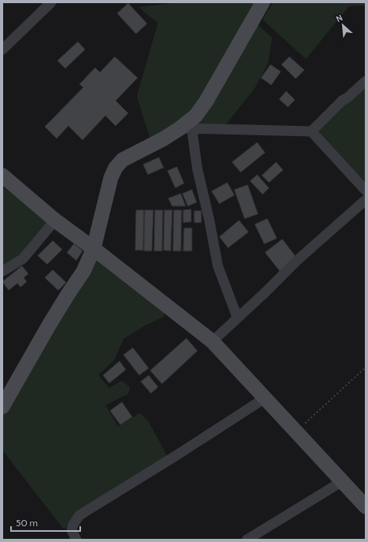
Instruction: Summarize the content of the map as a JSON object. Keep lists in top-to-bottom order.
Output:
{
  "scale_bar": "50 m",
  "north": "top left"
}
